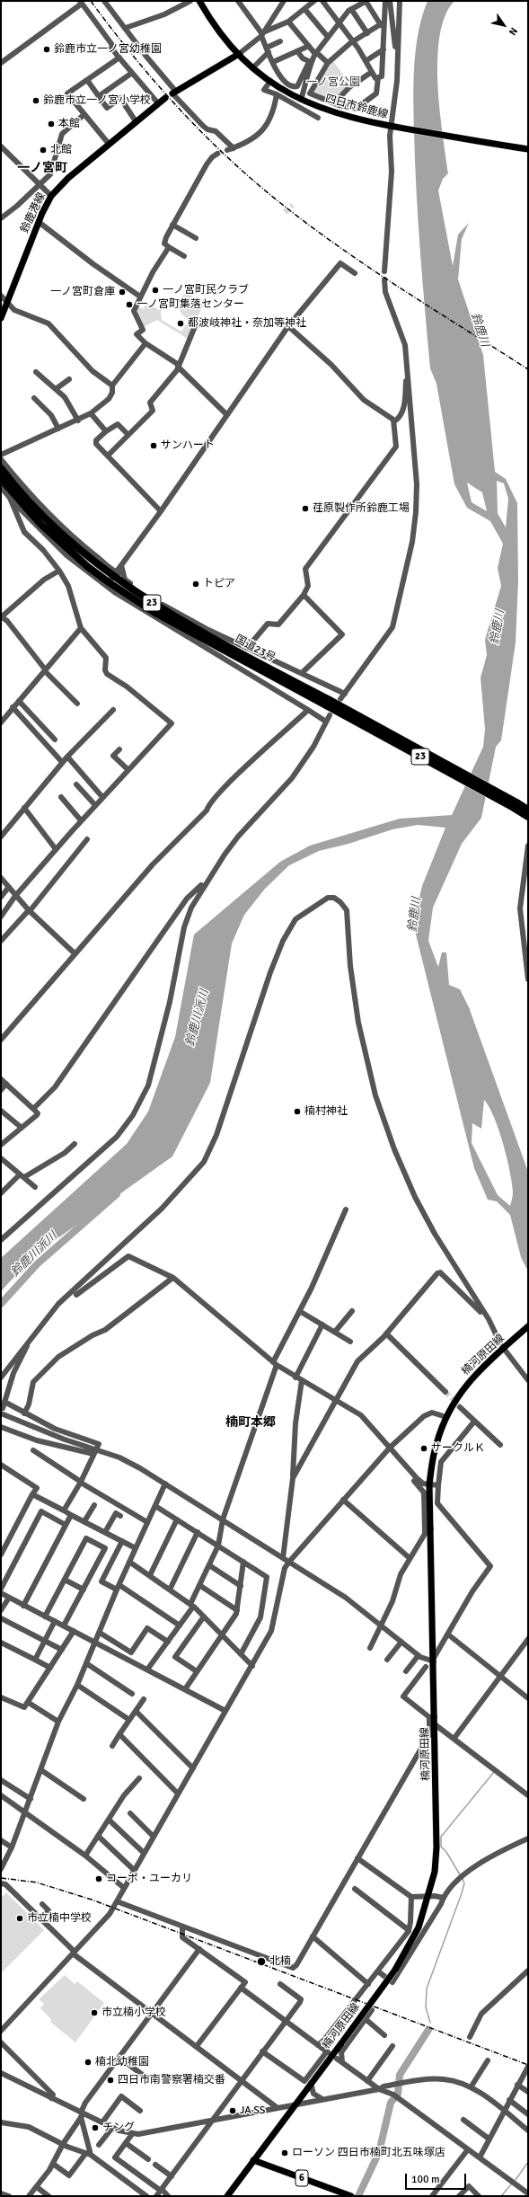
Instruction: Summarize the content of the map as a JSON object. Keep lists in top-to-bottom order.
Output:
{
  "streets": {
    "highway": ["23", "国道23号"],
    "main road": [
      "四日市鈴鹿線",
      "鈴鹿港線",
      "楠河原田線",
      "6"
    ]
  },
  "crossings": [
    ["楠河原田線", "6"]
  ],
  "districts": ["一ノ宮町", "楠町本郷"],
  "water": ["鈴鹿川", "鈴鹿川派川"],
  "parks": ["一ノ宮公園"],
  "places": [
    "鈴鹿市立一ノ宮幼稚園",
    "鈴鹿市立一ノ宮小学校",
    "本館",
    "北館",
    "一ノ宮町民クラブ",
    "一ノ宮町倉庫",
    "一ノ宮町集落センター",
    "都波岐神社・奈加等神社",
    "サンハート",
    "荏原製作所鈴鹿工場",
    "トピア",
    "楠村神社",
    "サークルＫ",
    "コーポ・ユーカリ",
    "市立楠中学校",
    "北楠",
    "市立楠小学校",
    "楠北幼稚園",
    "四日市南警察署楠交番",
    "JA SS",
    "チング",
    "ローソン 四日市楠町北五味塚店"
  ],
  "scale_bar": "100 m",
  "north": "bottom right"
}
